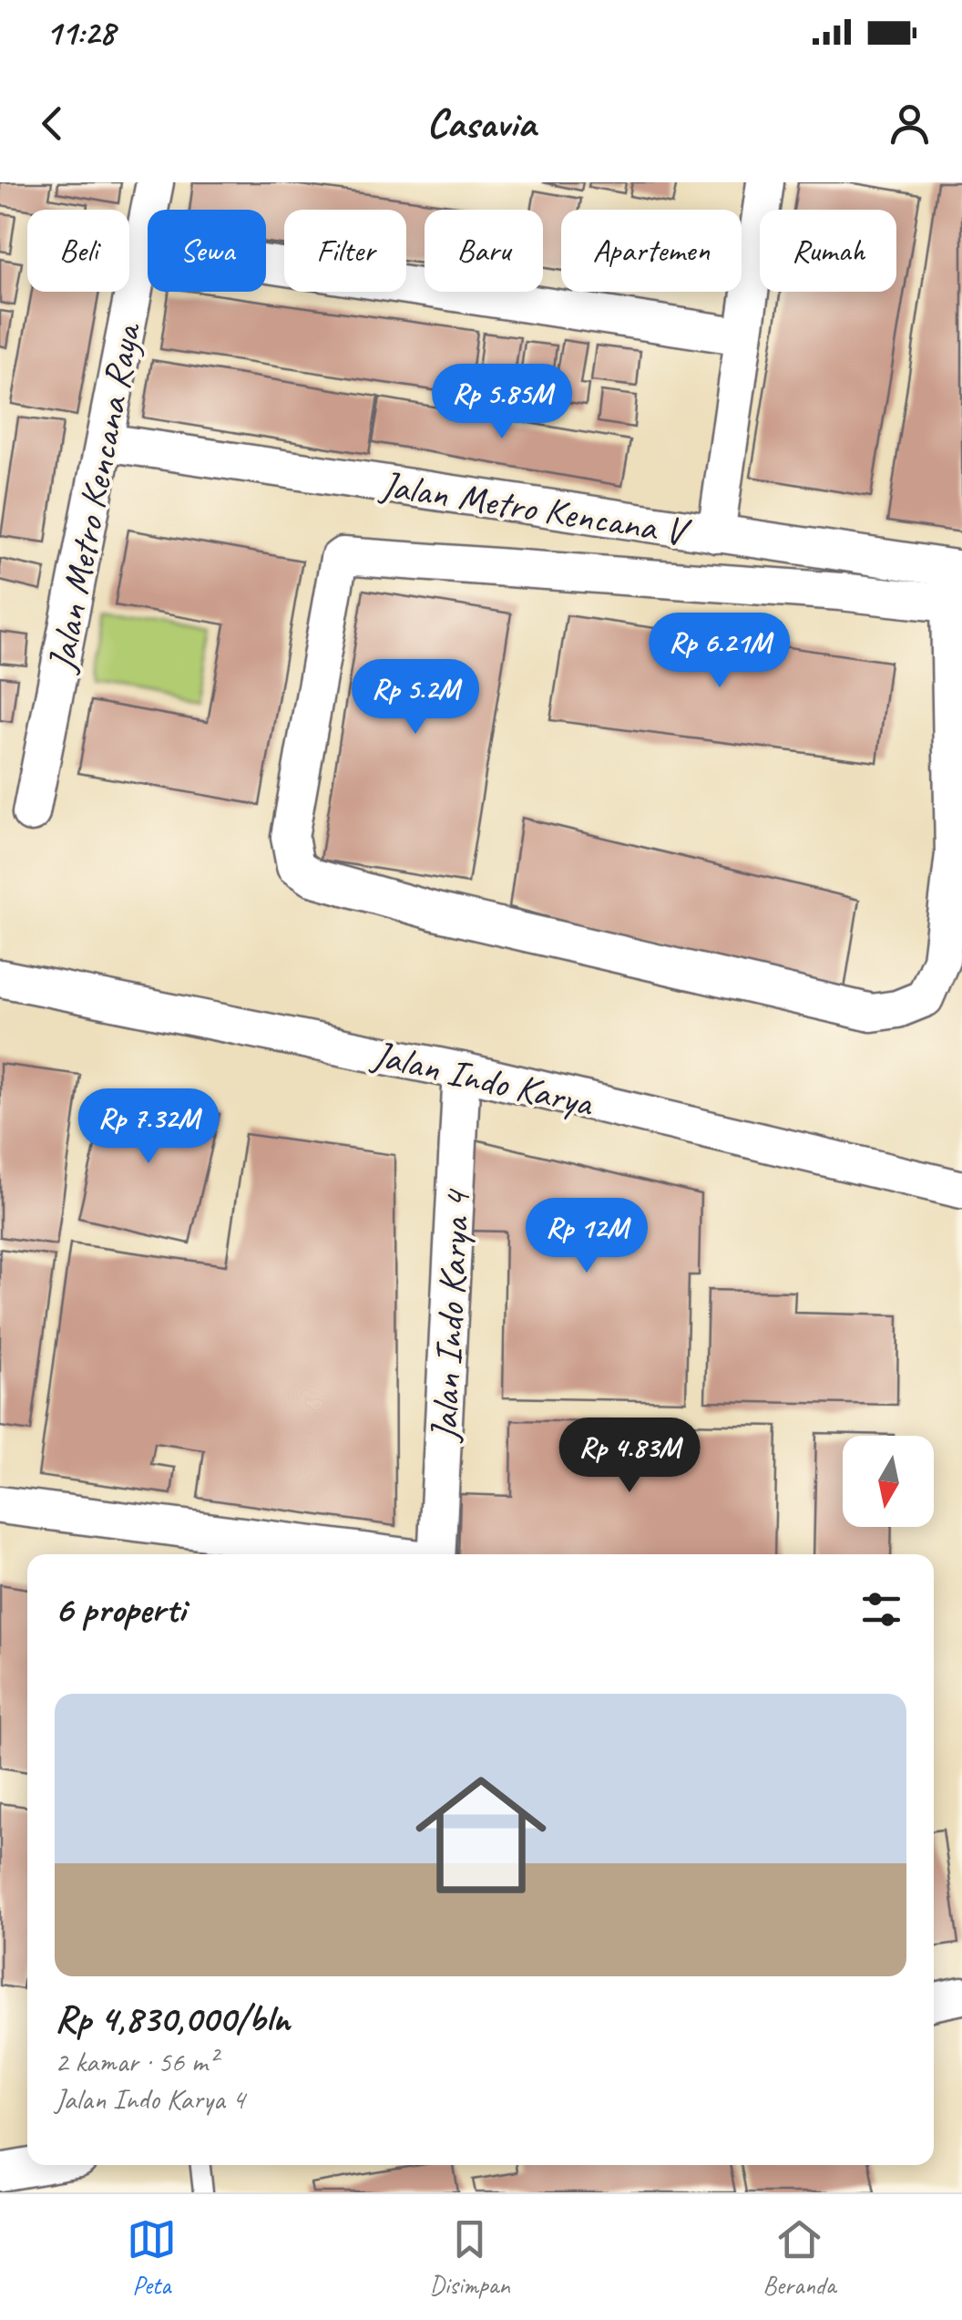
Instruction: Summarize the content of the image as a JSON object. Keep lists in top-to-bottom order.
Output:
{
  "streets": {
    "street": [
      "Jalan Metro Kencana Raya",
      "Jalan Metro Kencana V",
      "Jalan Indo Karya",
      "Jalan Indo Karya 4"
    ]
  },
  "crossings": [
    ["Jalan Metro Kencana Raya", "Jalan Metro Kencana V"],
    ["Jalan Indo Karya", "Jalan Indo Karya 4"]
  ],
  "north": "bottom",
  "page": {
    "status": "11:28",
    "header": "Casavia",
    "chip": [
      "Beli",
      "Sewa",
      "Filter",
      "Baru",
      "Apartemen",
      "Rumah"
    ],
    "price": [
      "Rp 5.85M",
      "Rp 6.21M",
      "Rp 5.2M",
      "Rp 7.32M",
      "Rp 12M",
      "Rp 4.83M"
    ],
    "heading": "6 properti",
    "list": [
      {
        "name": "Rp 4,830,000/bln",
        "note": "2 kamar · 56 m² · Jalan Indo Karya 4"
      }
    ],
    "tabs": ["Peta", "Disimpan", "Beranda"]
  }
}
